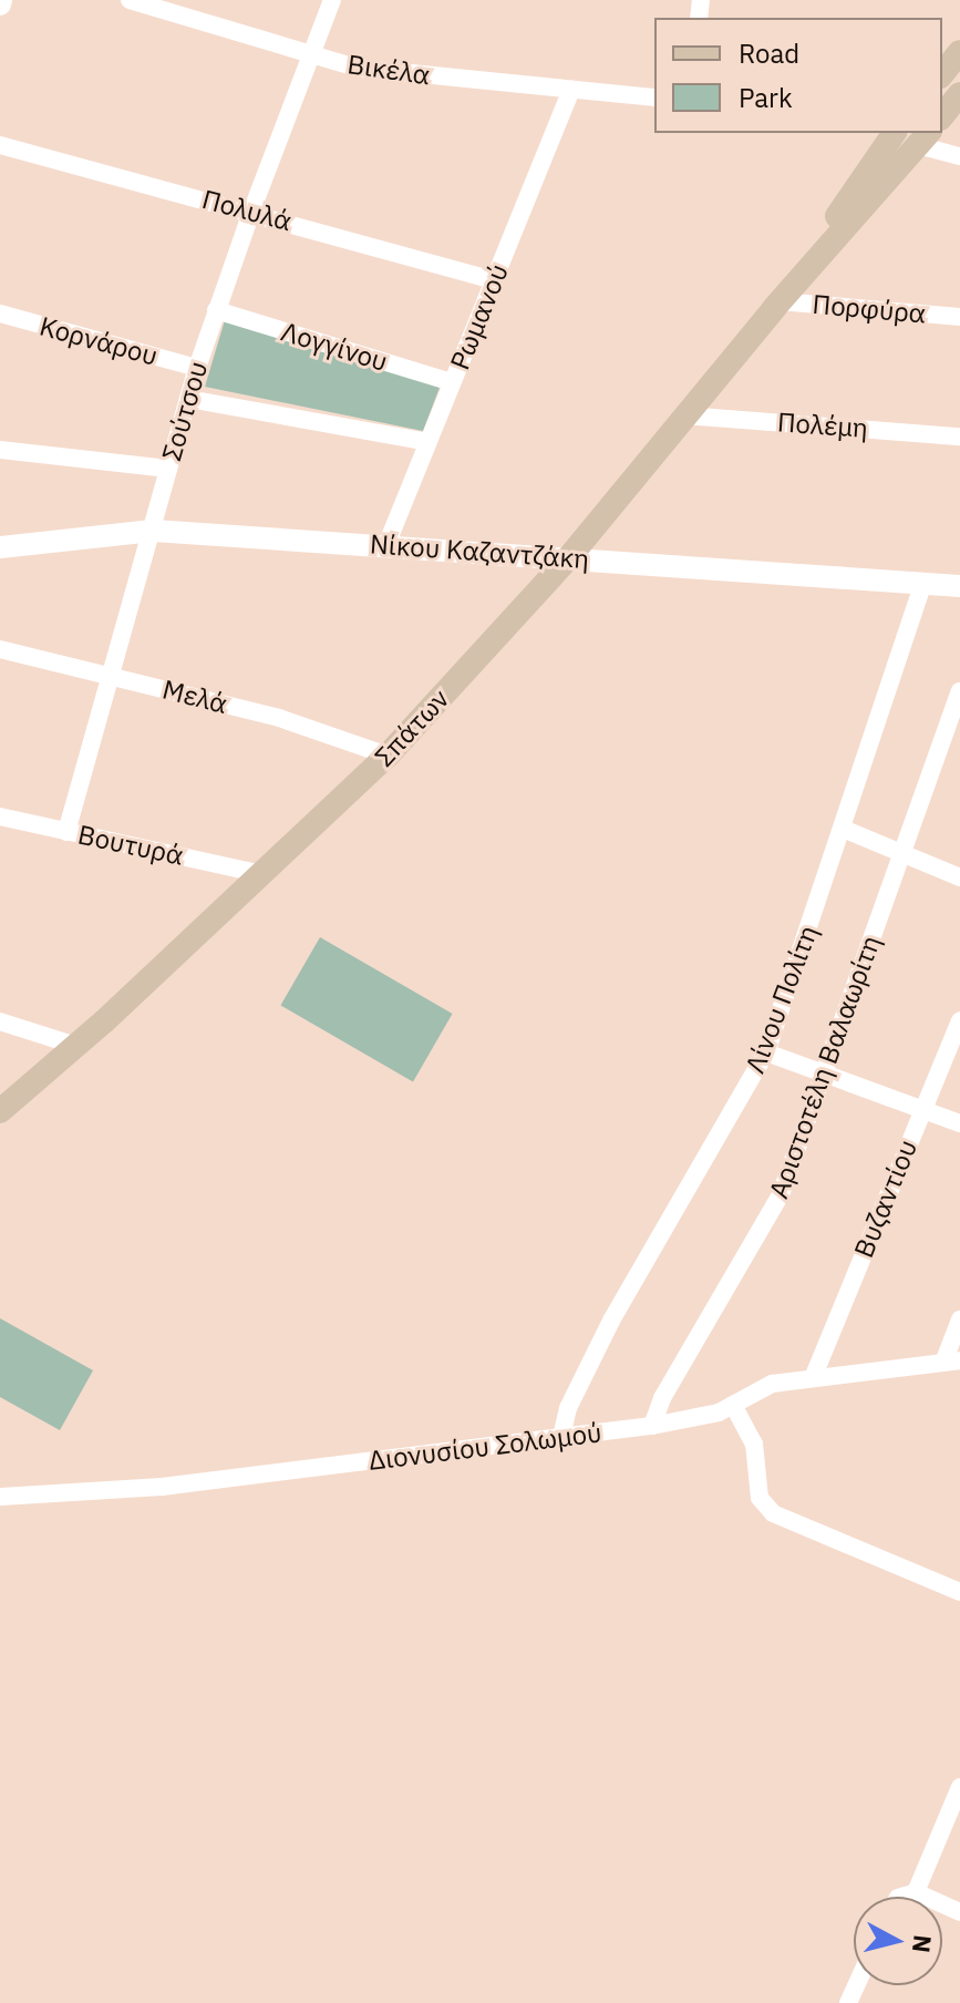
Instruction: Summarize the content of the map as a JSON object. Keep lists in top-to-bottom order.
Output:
{
  "streets": {
    "main road": ["Σπάτων"],
    "street": [
      "Βικέλα",
      "Πολυλά",
      "Πορφύρα",
      "Ρωμανού",
      "Κορνάρου",
      "Λογγίνου",
      "Σούτσου",
      "Πολέμη",
      "Νίκου Καζαντζάκη",
      "Μελά",
      "Βουτυρά",
      "Λίνου Πολίτη",
      "Αριστοτέλη Βαλαωρίτη",
      "Βυζαντίου",
      "Διονυσίου Σολωμού"
    ]
  },
  "crossings": [
    ["Βικέλα", "Ρωμανού"],
    ["Βικέλα", "Σούτσου"],
    ["Πολυλά", "Ρωμανού"],
    ["Πολυλά", "Σούτσου"],
    ["Πορφύρα", "Σπάτων"],
    ["Ρωμανού", "Λογγίνου"],
    ["Ρωμανού", "Νίκου Καζαντζάκη"],
    ["Κορνάρου", "Σούτσου"],
    ["Λογγίνου", "Σούτσου"],
    ["Σούτσου", "Νίκου Καζαντζάκη"],
    ["Σούτσου", "Μελά"],
    ["Σούτσου", "Βουτυρά"],
    ["Πολέμη", "Σπάτων"],
    ["Νίκου Καζαντζάκη", "Σπάτων"],
    ["Νίκου Καζαντζάκη", "Λίνου Πολίτη"],
    ["Μελά", "Σπάτων"],
    ["Σπάτων", "Βουτυρά"],
    ["Λίνου Πολίτη", "Διονυσίου Σολωμού"],
    ["Αριστοτέλη Βαλαωρίτη", "Διονυσίου Σολωμού"],
    ["Βυζαντίου", "Διονυσίου Σολωμού"]
  ],
  "legend": ["Road", "Park"],
  "north": "right"
}
